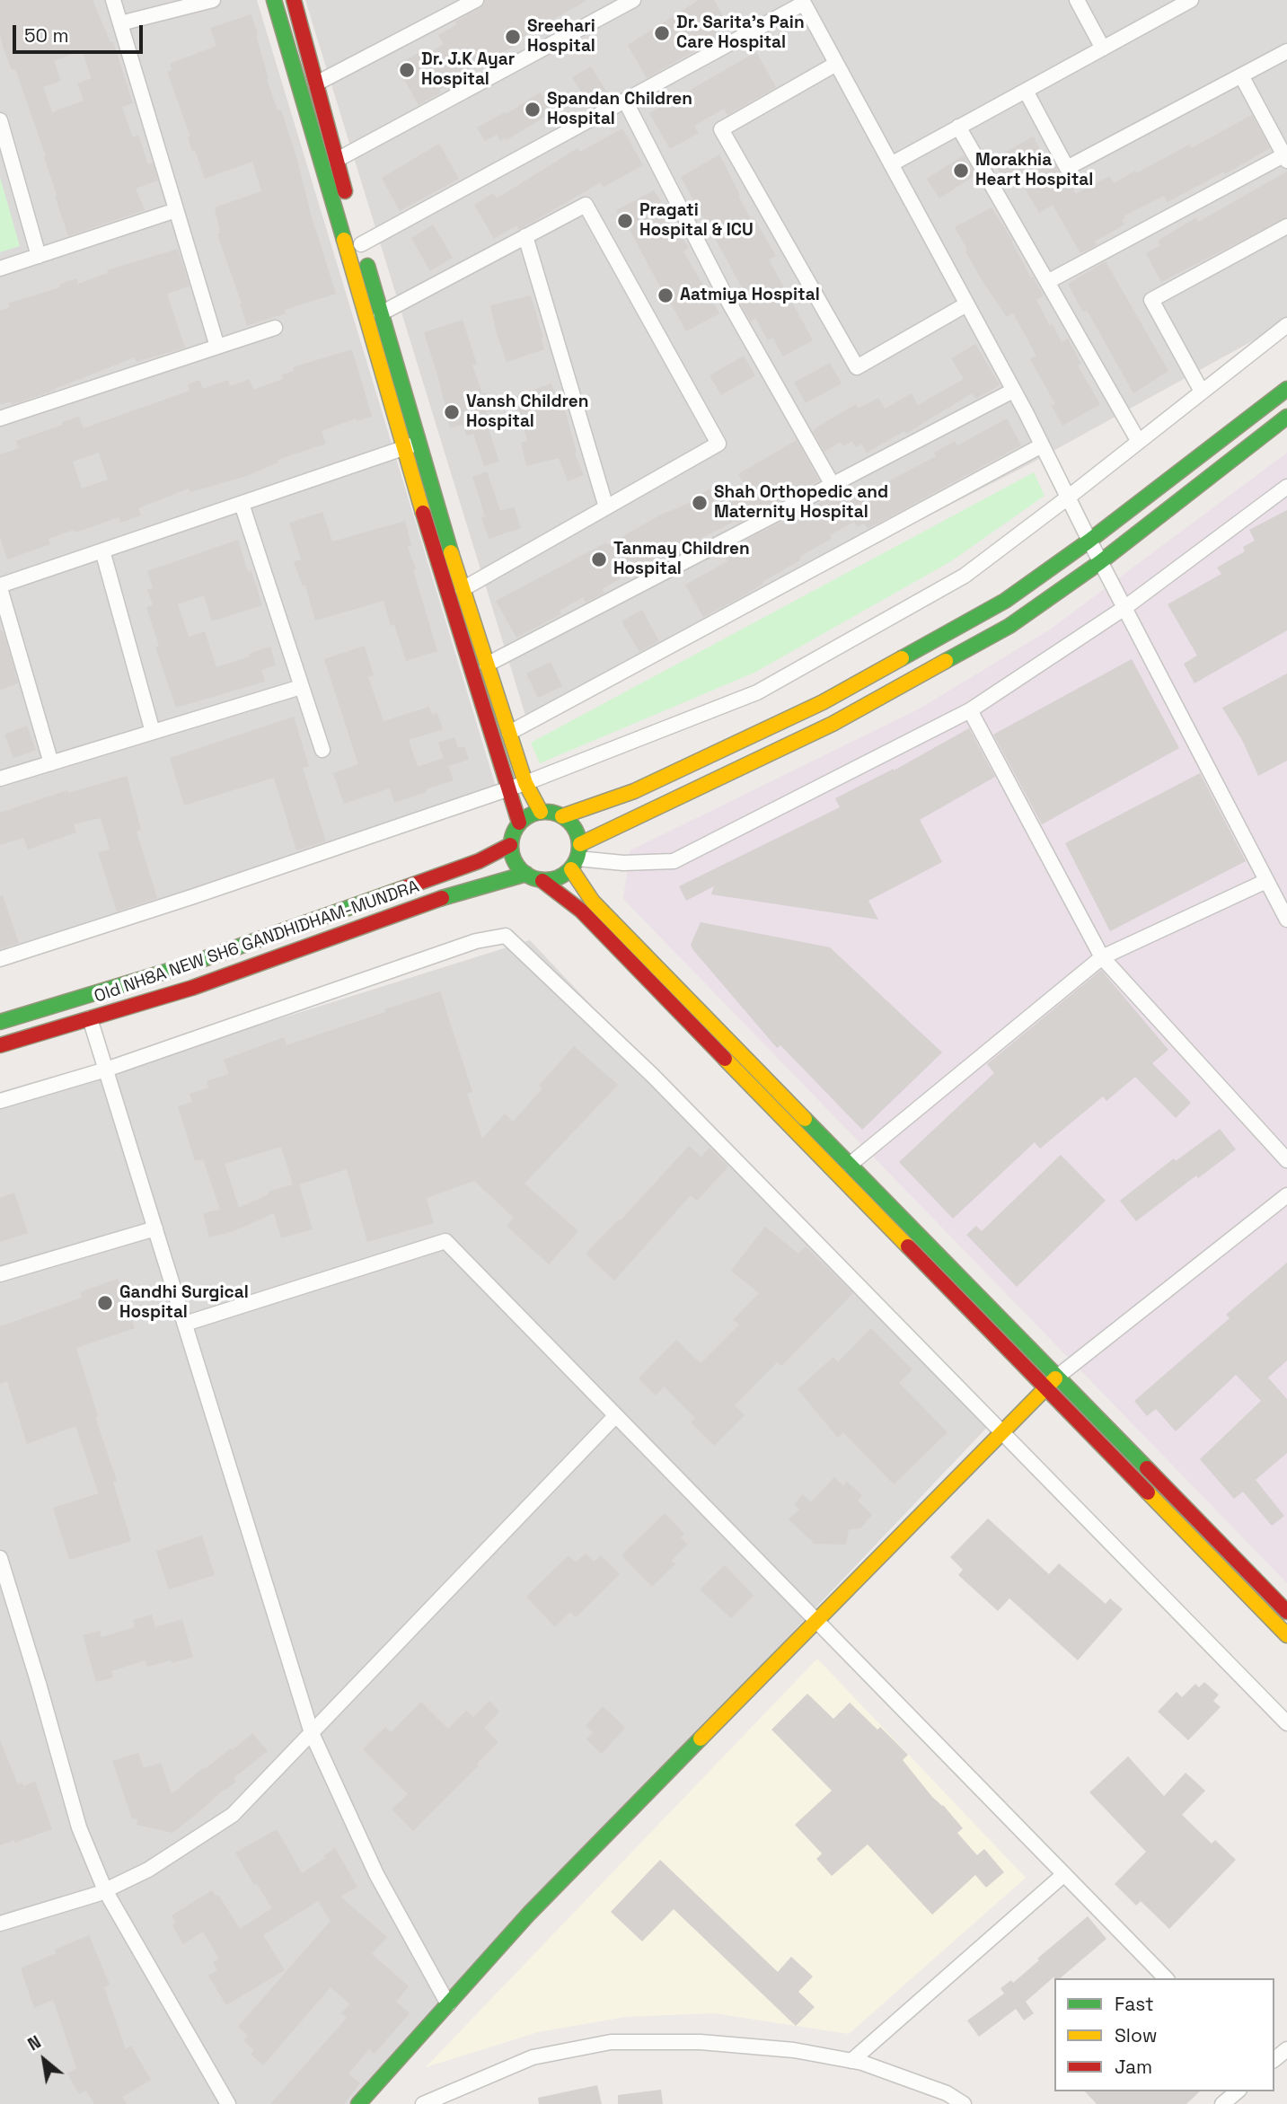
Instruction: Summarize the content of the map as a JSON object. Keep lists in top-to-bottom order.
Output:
{
  "streets": {
    "street": ["Old NH8A NEW SH6 GANDHIDHAM-MUNDRA"]
  },
  "places": [
    "Dr. Sarita's Pain Care Hospital",
    "Sreehari Hospital",
    "Dr. J.K Ayar Hospital",
    "Spandan Children Hospital",
    "Morakhia Heart Hospital",
    "Pragati Hospital & ICU",
    "Aatmiya Hospital",
    "Vansh Children Hospital",
    "Shah Orthopedic and Maternity Hospital",
    "Tanmay Children Hospital",
    "Gandhi Surgical Hospital"
  ],
  "legend": ["Fast", "Slow", "Jam"],
  "scale_bar": "50 m",
  "north": "top left"
}
